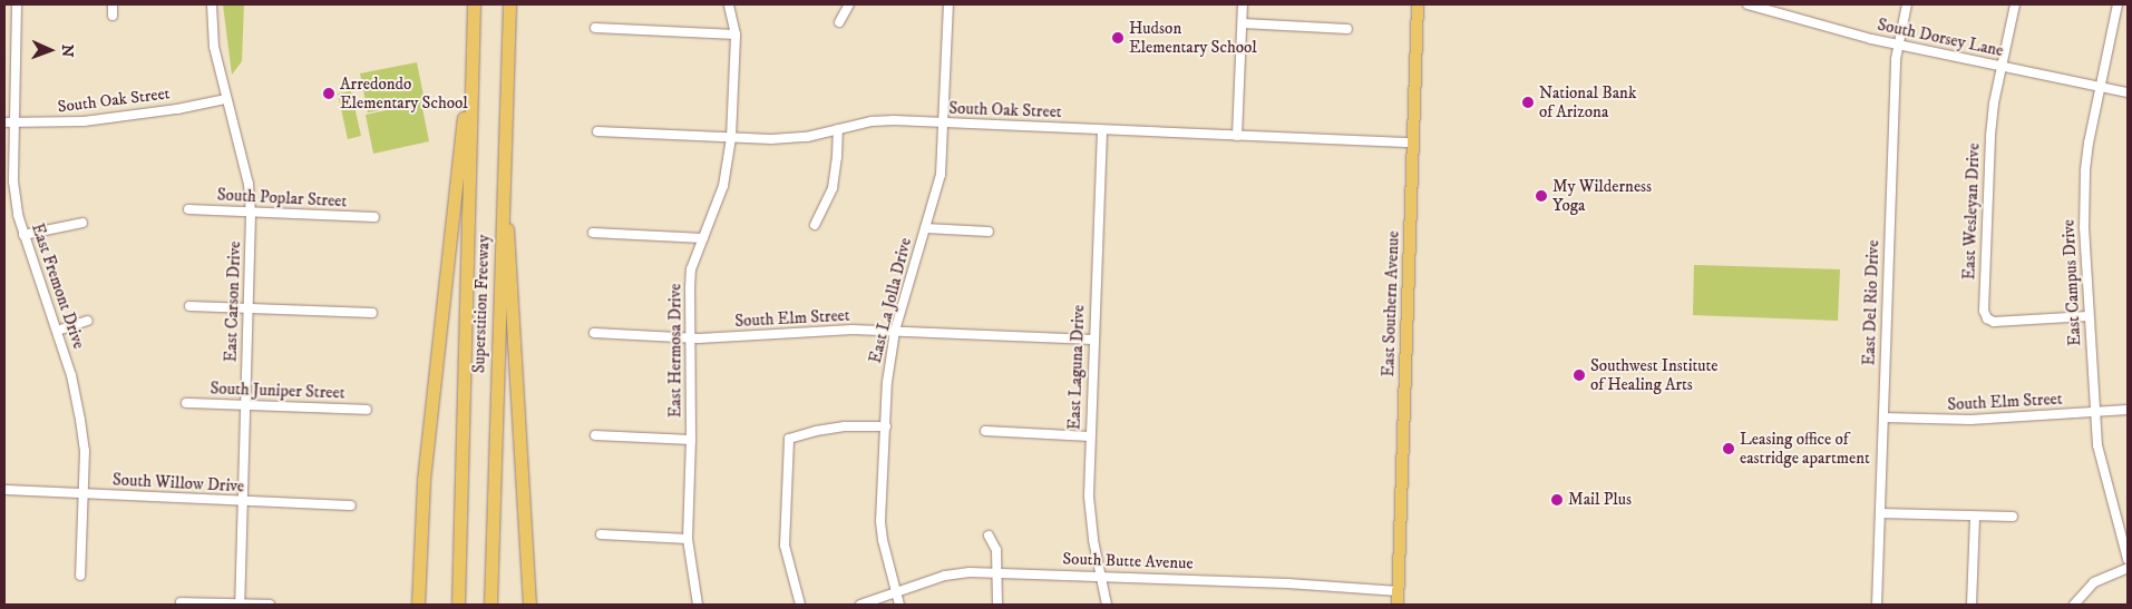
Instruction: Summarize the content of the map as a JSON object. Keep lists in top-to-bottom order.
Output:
{
  "streets": {
    "highway": ["Superstition Freeway"],
    "main road": ["East Southern Avenue"],
    "street": [
      "South Dorsey Lane",
      "South Oak Street",
      "South Poplar Street",
      "East Wesleyan Drive",
      "East Campus Drive",
      "East Fremont Drive",
      "East La Jolla Drive",
      "East Carson Drive",
      "East Del Rio Drive",
      "South Elm Street",
      "East Hermosa Drive",
      "East Laguna Drive",
      "South Juniper Street",
      "South Willow Drive",
      "South Butte Avenue"
    ]
  },
  "crossings": [
    ["South Dorsey Lane", "East Wesleyan Drive"],
    ["South Dorsey Lane", "East Campus Drive"],
    ["South Dorsey Lane", "East Del Rio Drive"],
    ["South Oak Street", "East Fremont Drive"],
    ["South Oak Street", "East La Jolla Drive"],
    ["South Oak Street", "East Carson Drive"],
    ["South Oak Street", "East Southern Avenue"],
    ["South Oak Street", "East Hermosa Drive"],
    ["South Oak Street", "East Laguna Drive"],
    ["South Poplar Street", "East Carson Drive"],
    ["East Wesleyan Drive", "East Campus Drive"],
    ["East Campus Drive", "South Elm Street"],
    ["East Fremont Drive", "South Willow Drive"],
    ["East La Jolla Drive", "South Elm Street"],
    ["East La Jolla Drive", "South Butte Avenue"],
    ["East Carson Drive", "South Juniper Street"],
    ["East Carson Drive", "South Willow Drive"],
    ["East Del Rio Drive", "South Elm Street"],
    ["East Southern Avenue", "South Butte Avenue"],
    ["South Elm Street", "East Hermosa Drive"],
    ["South Elm Street", "East Laguna Drive"],
    ["East Laguna Drive", "South Butte Avenue"]
  ],
  "places": [
    "Hudson Elementary School",
    "Arredondo Elementary School",
    "National Bank of Arizona",
    "My Wilderness Yoga",
    "Southwest Institute of Healing Arts",
    "Leasing office of eastridge apartment",
    "Mail Plus"
  ],
  "north": "right"
}
